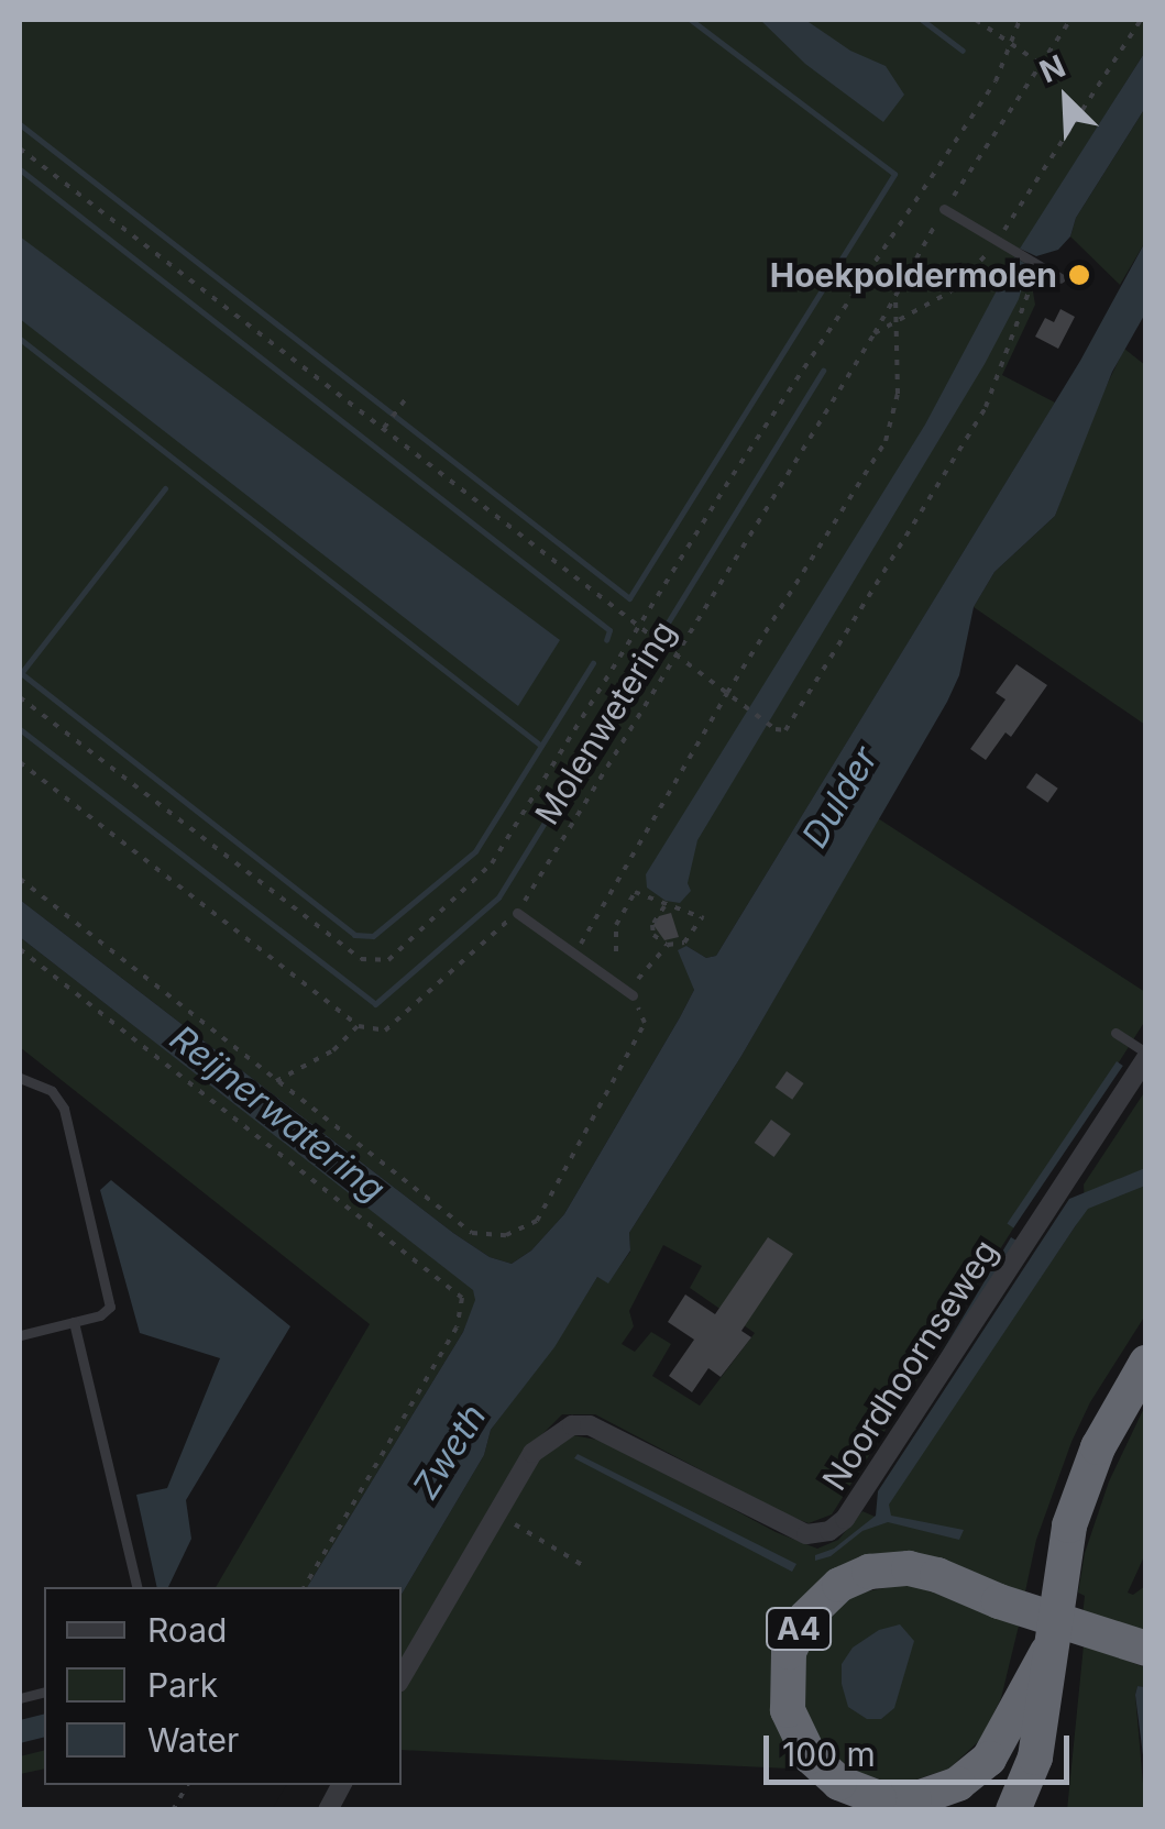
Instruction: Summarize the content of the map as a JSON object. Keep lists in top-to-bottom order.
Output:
{
  "streets": {
    "highway": ["A4"],
    "street": ["Noordhoornseweg"],
    "path": ["Molenwetering"]
  },
  "water": ["Dulder", "Reijnerwatering", "Zweth"],
  "places": ["Hoekpoldermolen"],
  "legend": ["Road", "Park", "Water"],
  "scale_bar": "100 m",
  "north": "top left"
}
